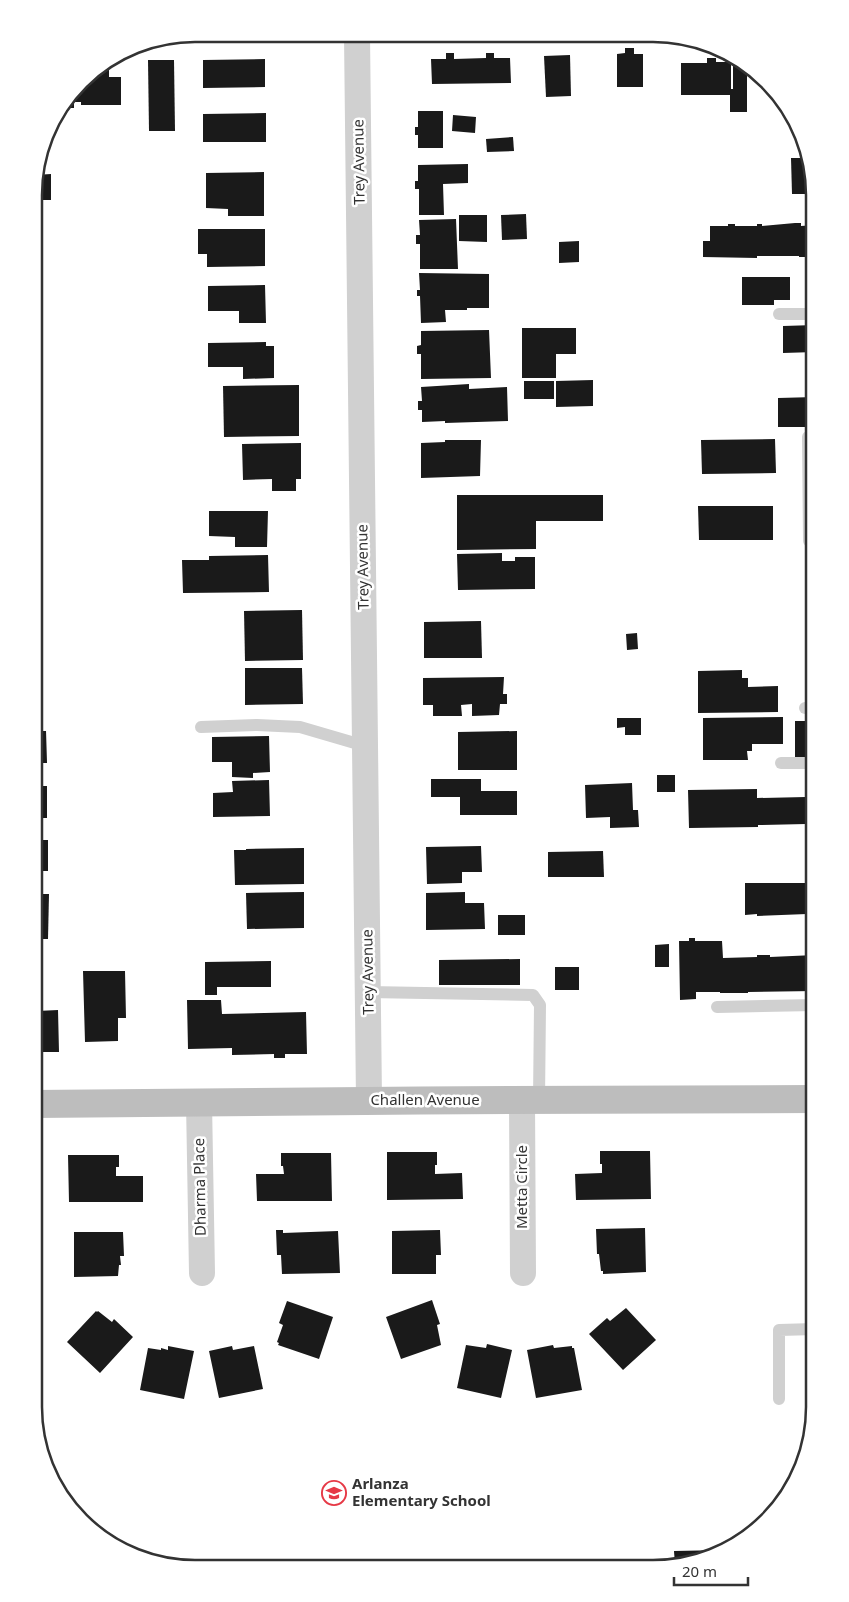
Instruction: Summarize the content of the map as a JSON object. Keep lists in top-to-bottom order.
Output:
{
  "streets": {
    "street": [
      "Trey Avenue",
      "Challen Avenue",
      "Dharma Place",
      "Metta Circle"
    ]
  },
  "crossings": [
    ["Trey Avenue", "Challen Avenue"],
    ["Challen Avenue", "Dharma Place"],
    ["Challen Avenue", "Metta Circle"]
  ],
  "places": {
    "school or university": ["Arlanza Elementary School"]
  },
  "scale_bar": "20 m"
}
